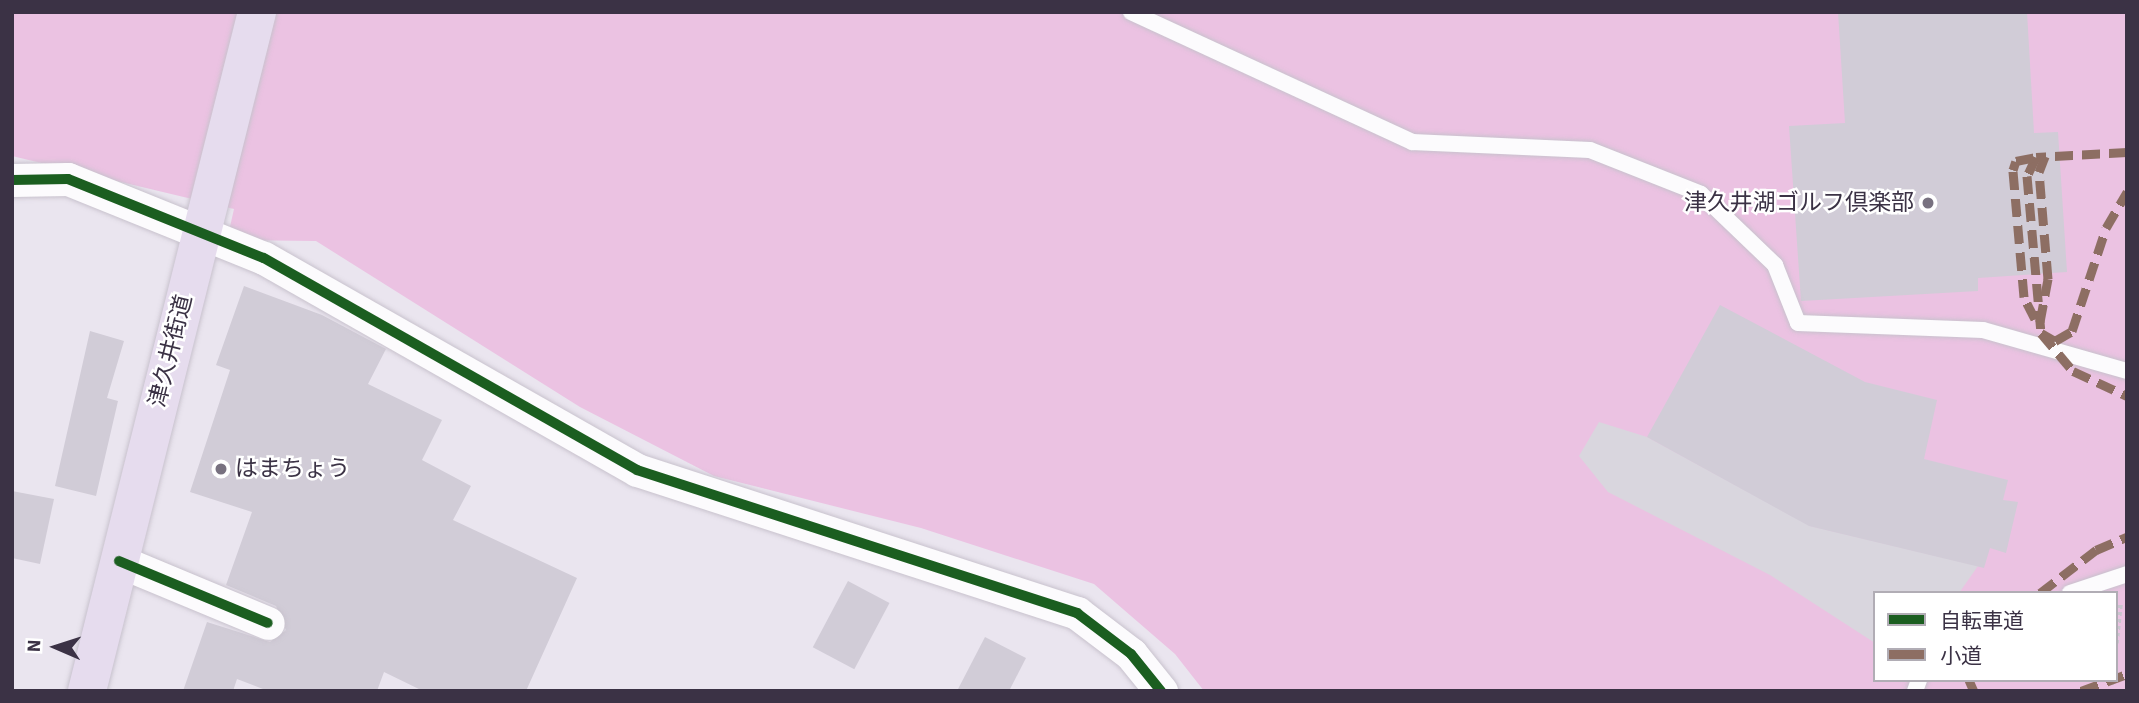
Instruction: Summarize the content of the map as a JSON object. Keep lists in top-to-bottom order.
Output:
{
  "streets": {
    "highway": ["津久井街道"]
  },
  "places": ["津久井湖ゴルフ倶楽部", "はまちょう"],
  "legend": ["自転車道", "小道"],
  "north": "left"
}
